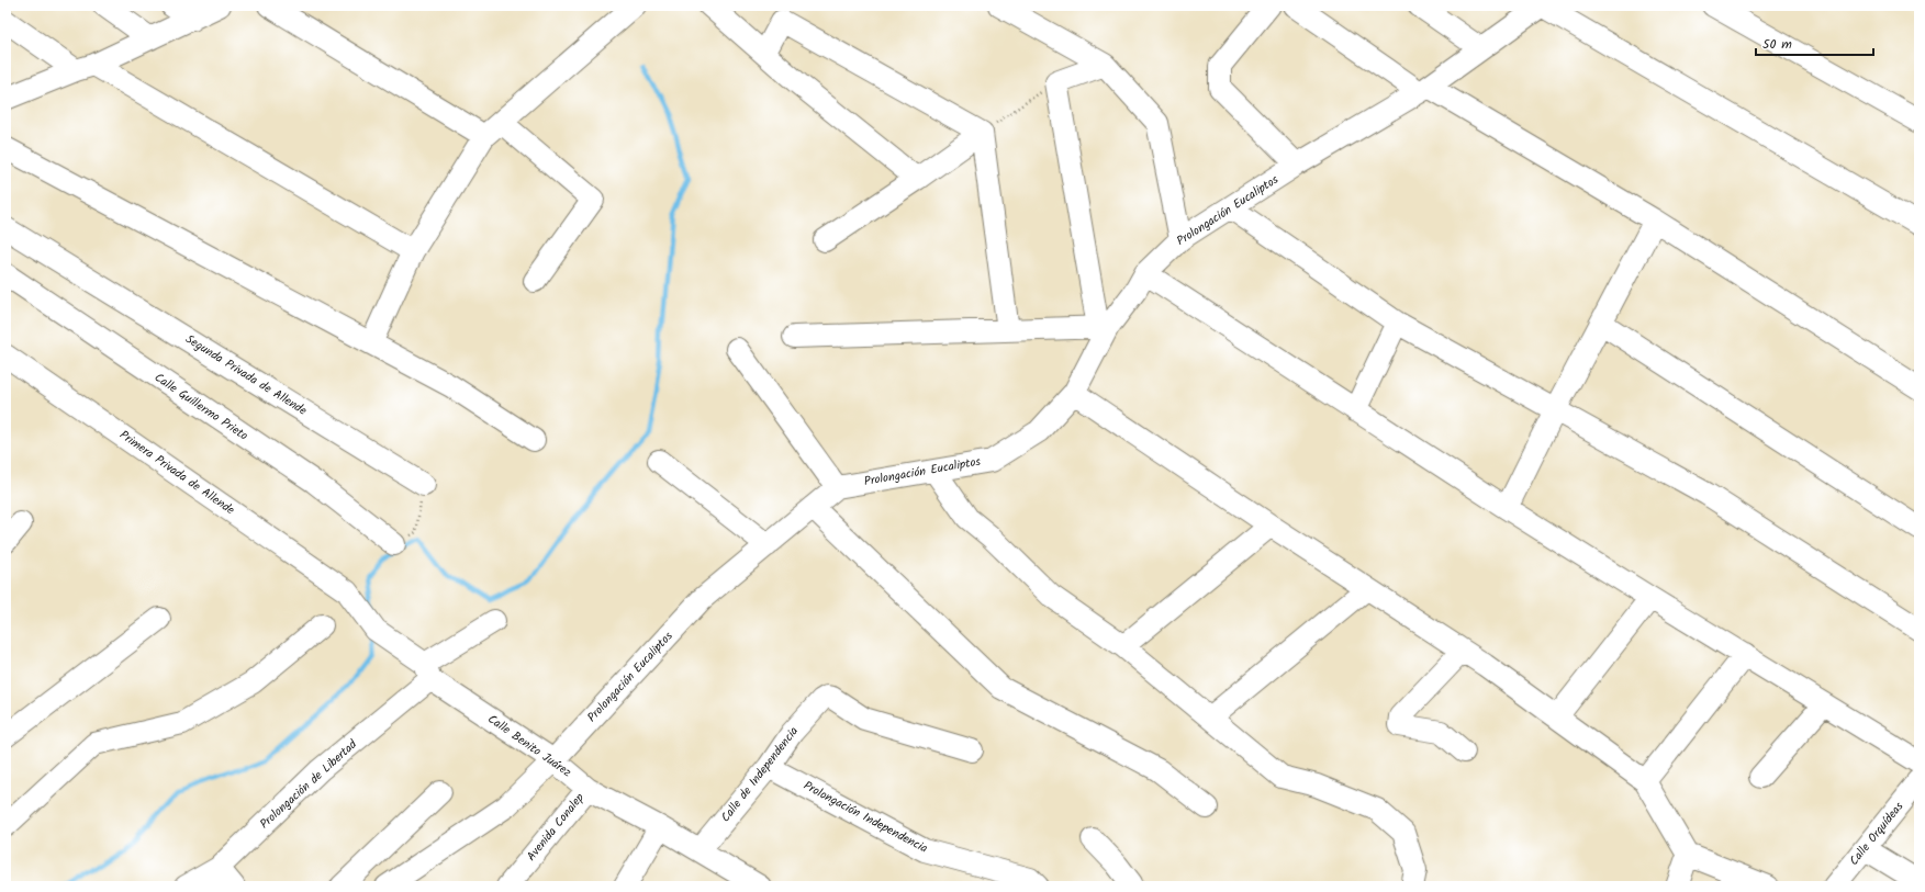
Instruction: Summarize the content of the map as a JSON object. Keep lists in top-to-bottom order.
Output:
{
  "streets": {
    "street": [
      "Prolongación Eucaliptos",
      "Segunda Privada de Allende",
      "Calle Guillermo Prieto",
      "Primera Privada de Allende",
      "Calle Benito Juárez",
      "Calle de Independencia",
      "Prolongación de Libertad",
      "Prolongación Independencia",
      "Avenida Conalep",
      "Calle Orquídeas"
    ]
  },
  "crossings": [
    ["Prolongación Eucaliptos", "Calle Benito Juárez"],
    ["Primera Privada de Allende", "Calle Benito Juárez"],
    ["Calle Benito Juárez", "Calle de Independencia"],
    ["Calle Benito Juárez", "Prolongación de Libertad"],
    ["Calle Benito Juárez", "Avenida Conalep"],
    ["Calle de Independencia", "Prolongación Independencia"]
  ],
  "scale_bar": "50 m"
}
